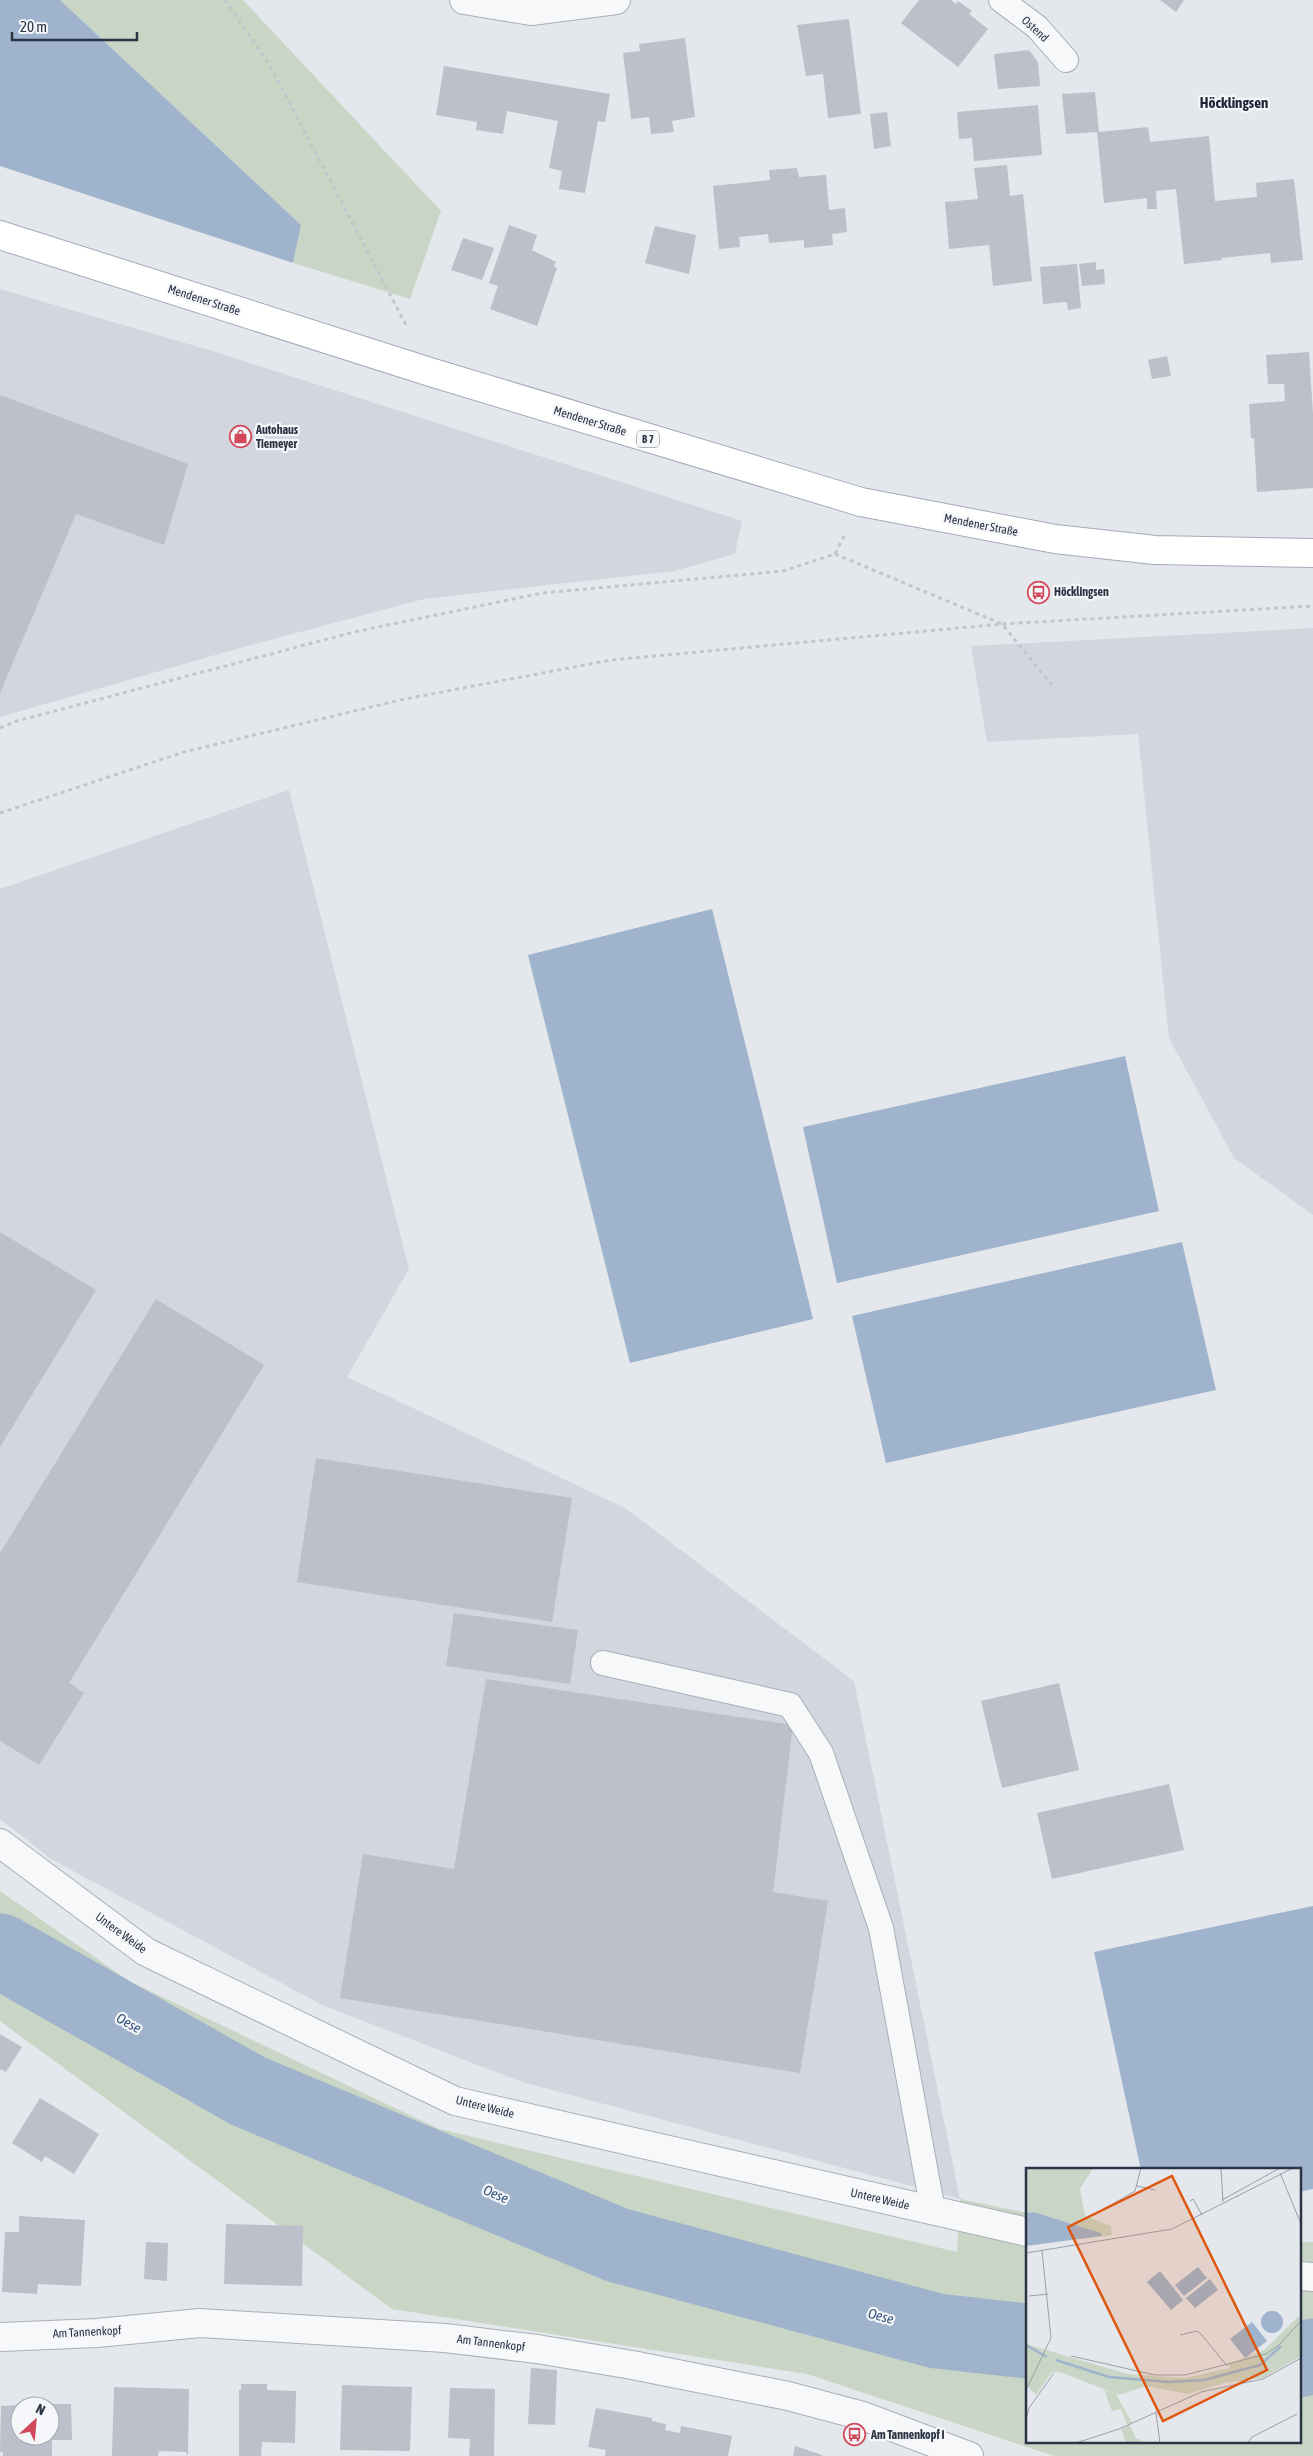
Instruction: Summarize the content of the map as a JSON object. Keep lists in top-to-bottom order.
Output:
{
  "streets": {
    "main road": ["Mendener Straße", "B 7"],
    "street": ["Untere Weide", "Am Tannenkopf"],
    "lane": ["Ostend"]
  },
  "districts": ["Höcklingsen"],
  "water": ["Oese"],
  "places": {
    "shop": ["Autohaus Tiemeyer"],
    "bus stop": ["Höcklingsen", "Am Tannenkopf I"]
  },
  "scale_bar": "20 m",
  "north": "top right"
}
